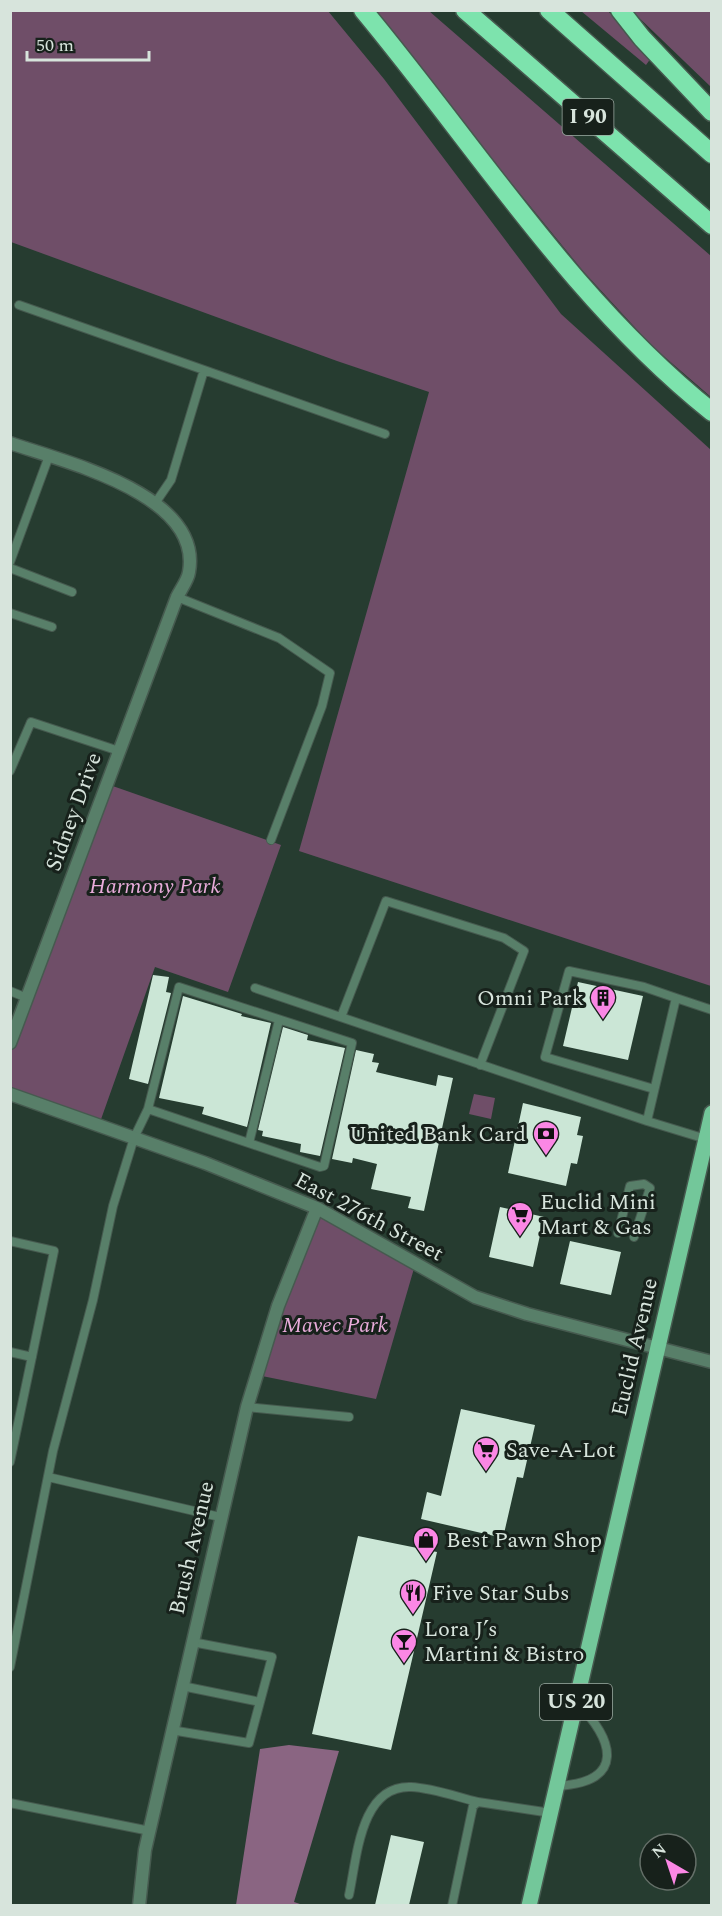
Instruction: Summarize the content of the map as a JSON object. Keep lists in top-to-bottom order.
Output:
{
  "streets": {
    "highway": ["I 90"],
    "main road": ["Euclid Avenue", "US 20"],
    "street": ["Sidney Drive", "East 276th Street", "Brush Avenue"]
  },
  "crossings": [
    ["East 276th Street", "Euclid Avenue"],
    ["East 276th Street", "Brush Avenue"]
  ],
  "parks": ["Harmony Park", "Mavec Park"],
  "places": {
    "building": ["Omni Park"],
    "bank": ["United Bank Card"],
    "supermarket": ["Euclid Mini Mart & Gas", "Save-A-Lot"],
    "shop": ["Best Pawn Shop"],
    "restaurant": ["Five Star Subs"],
    "bar": ["Lora J’s Martini & Bistro"]
  },
  "scale_bar": "50 m",
  "north": "top left"
}
